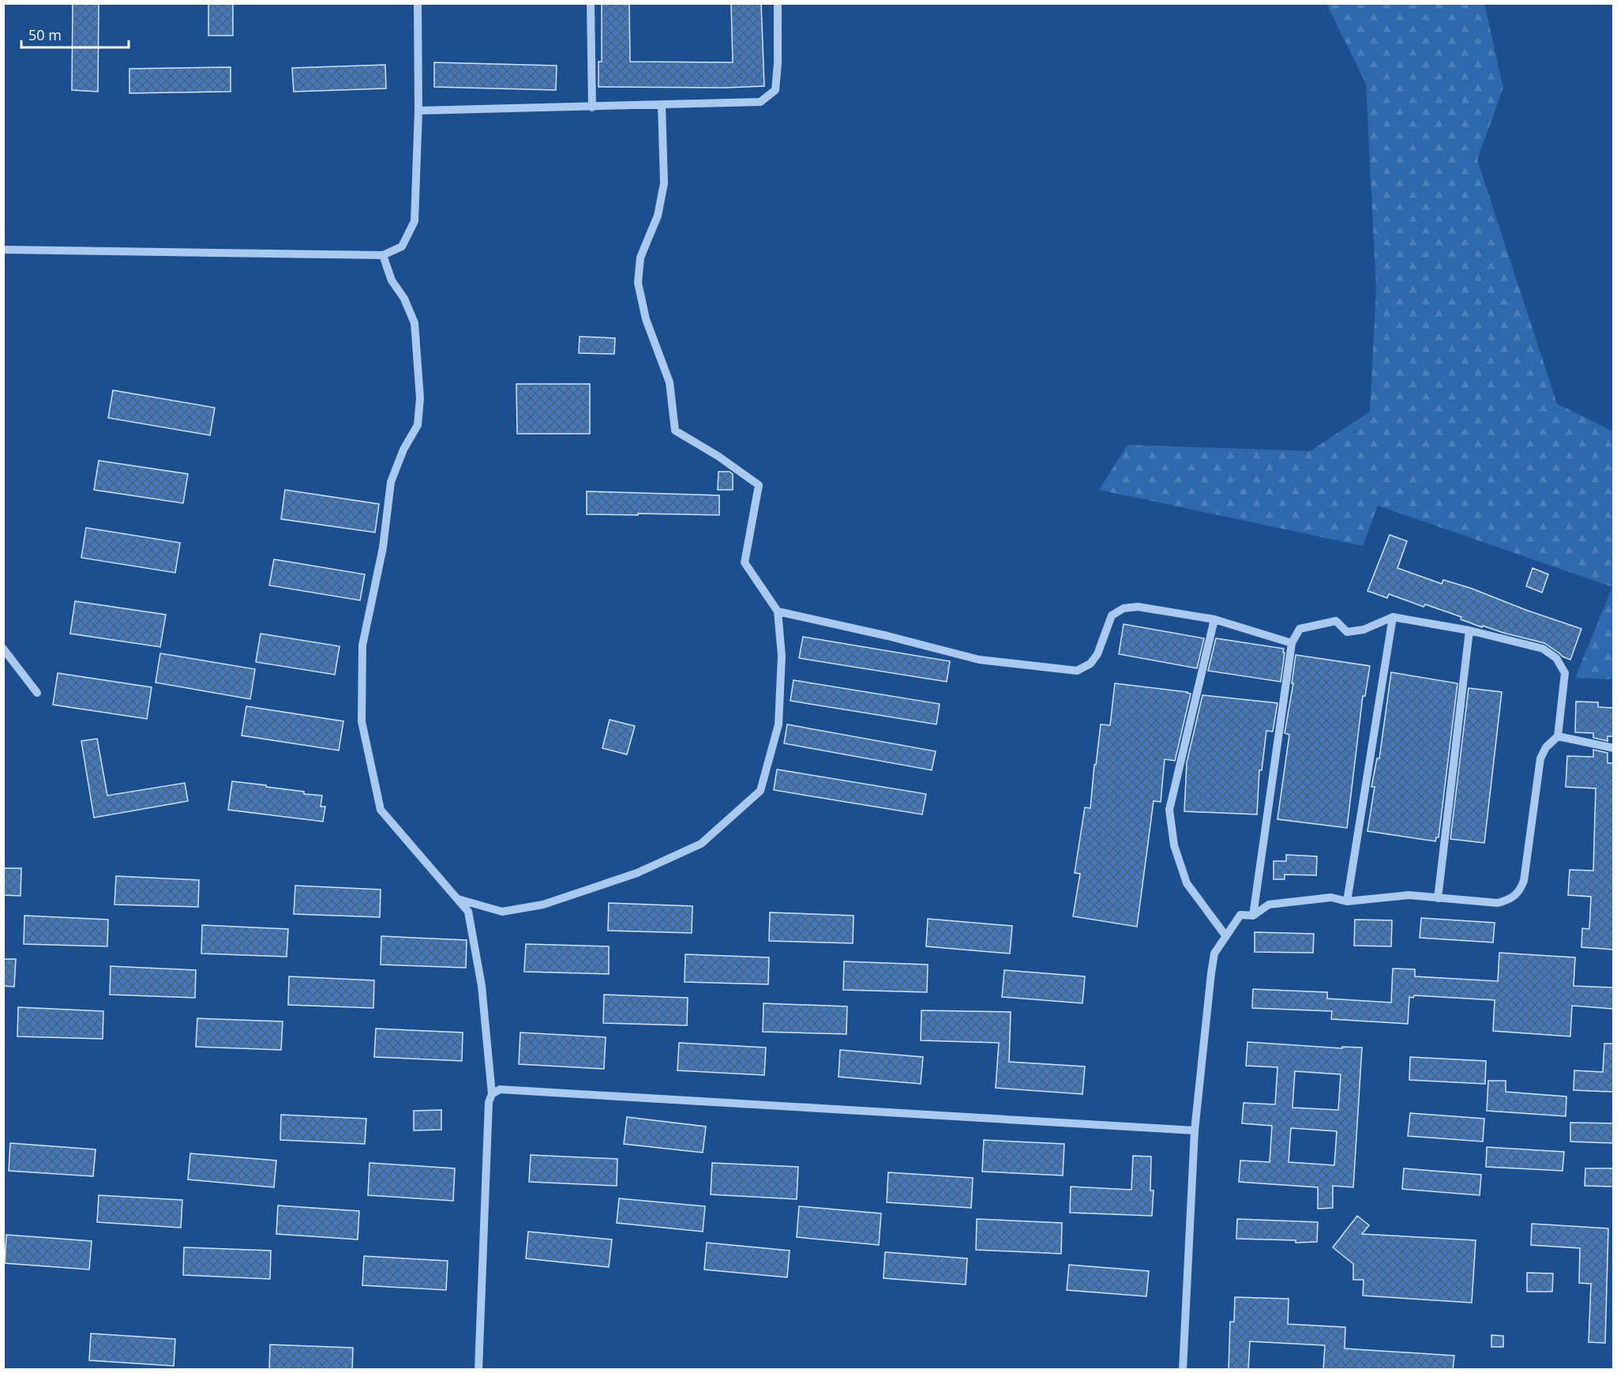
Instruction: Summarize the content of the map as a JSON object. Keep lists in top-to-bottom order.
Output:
{
  "scale_bar": "50 m"
}
